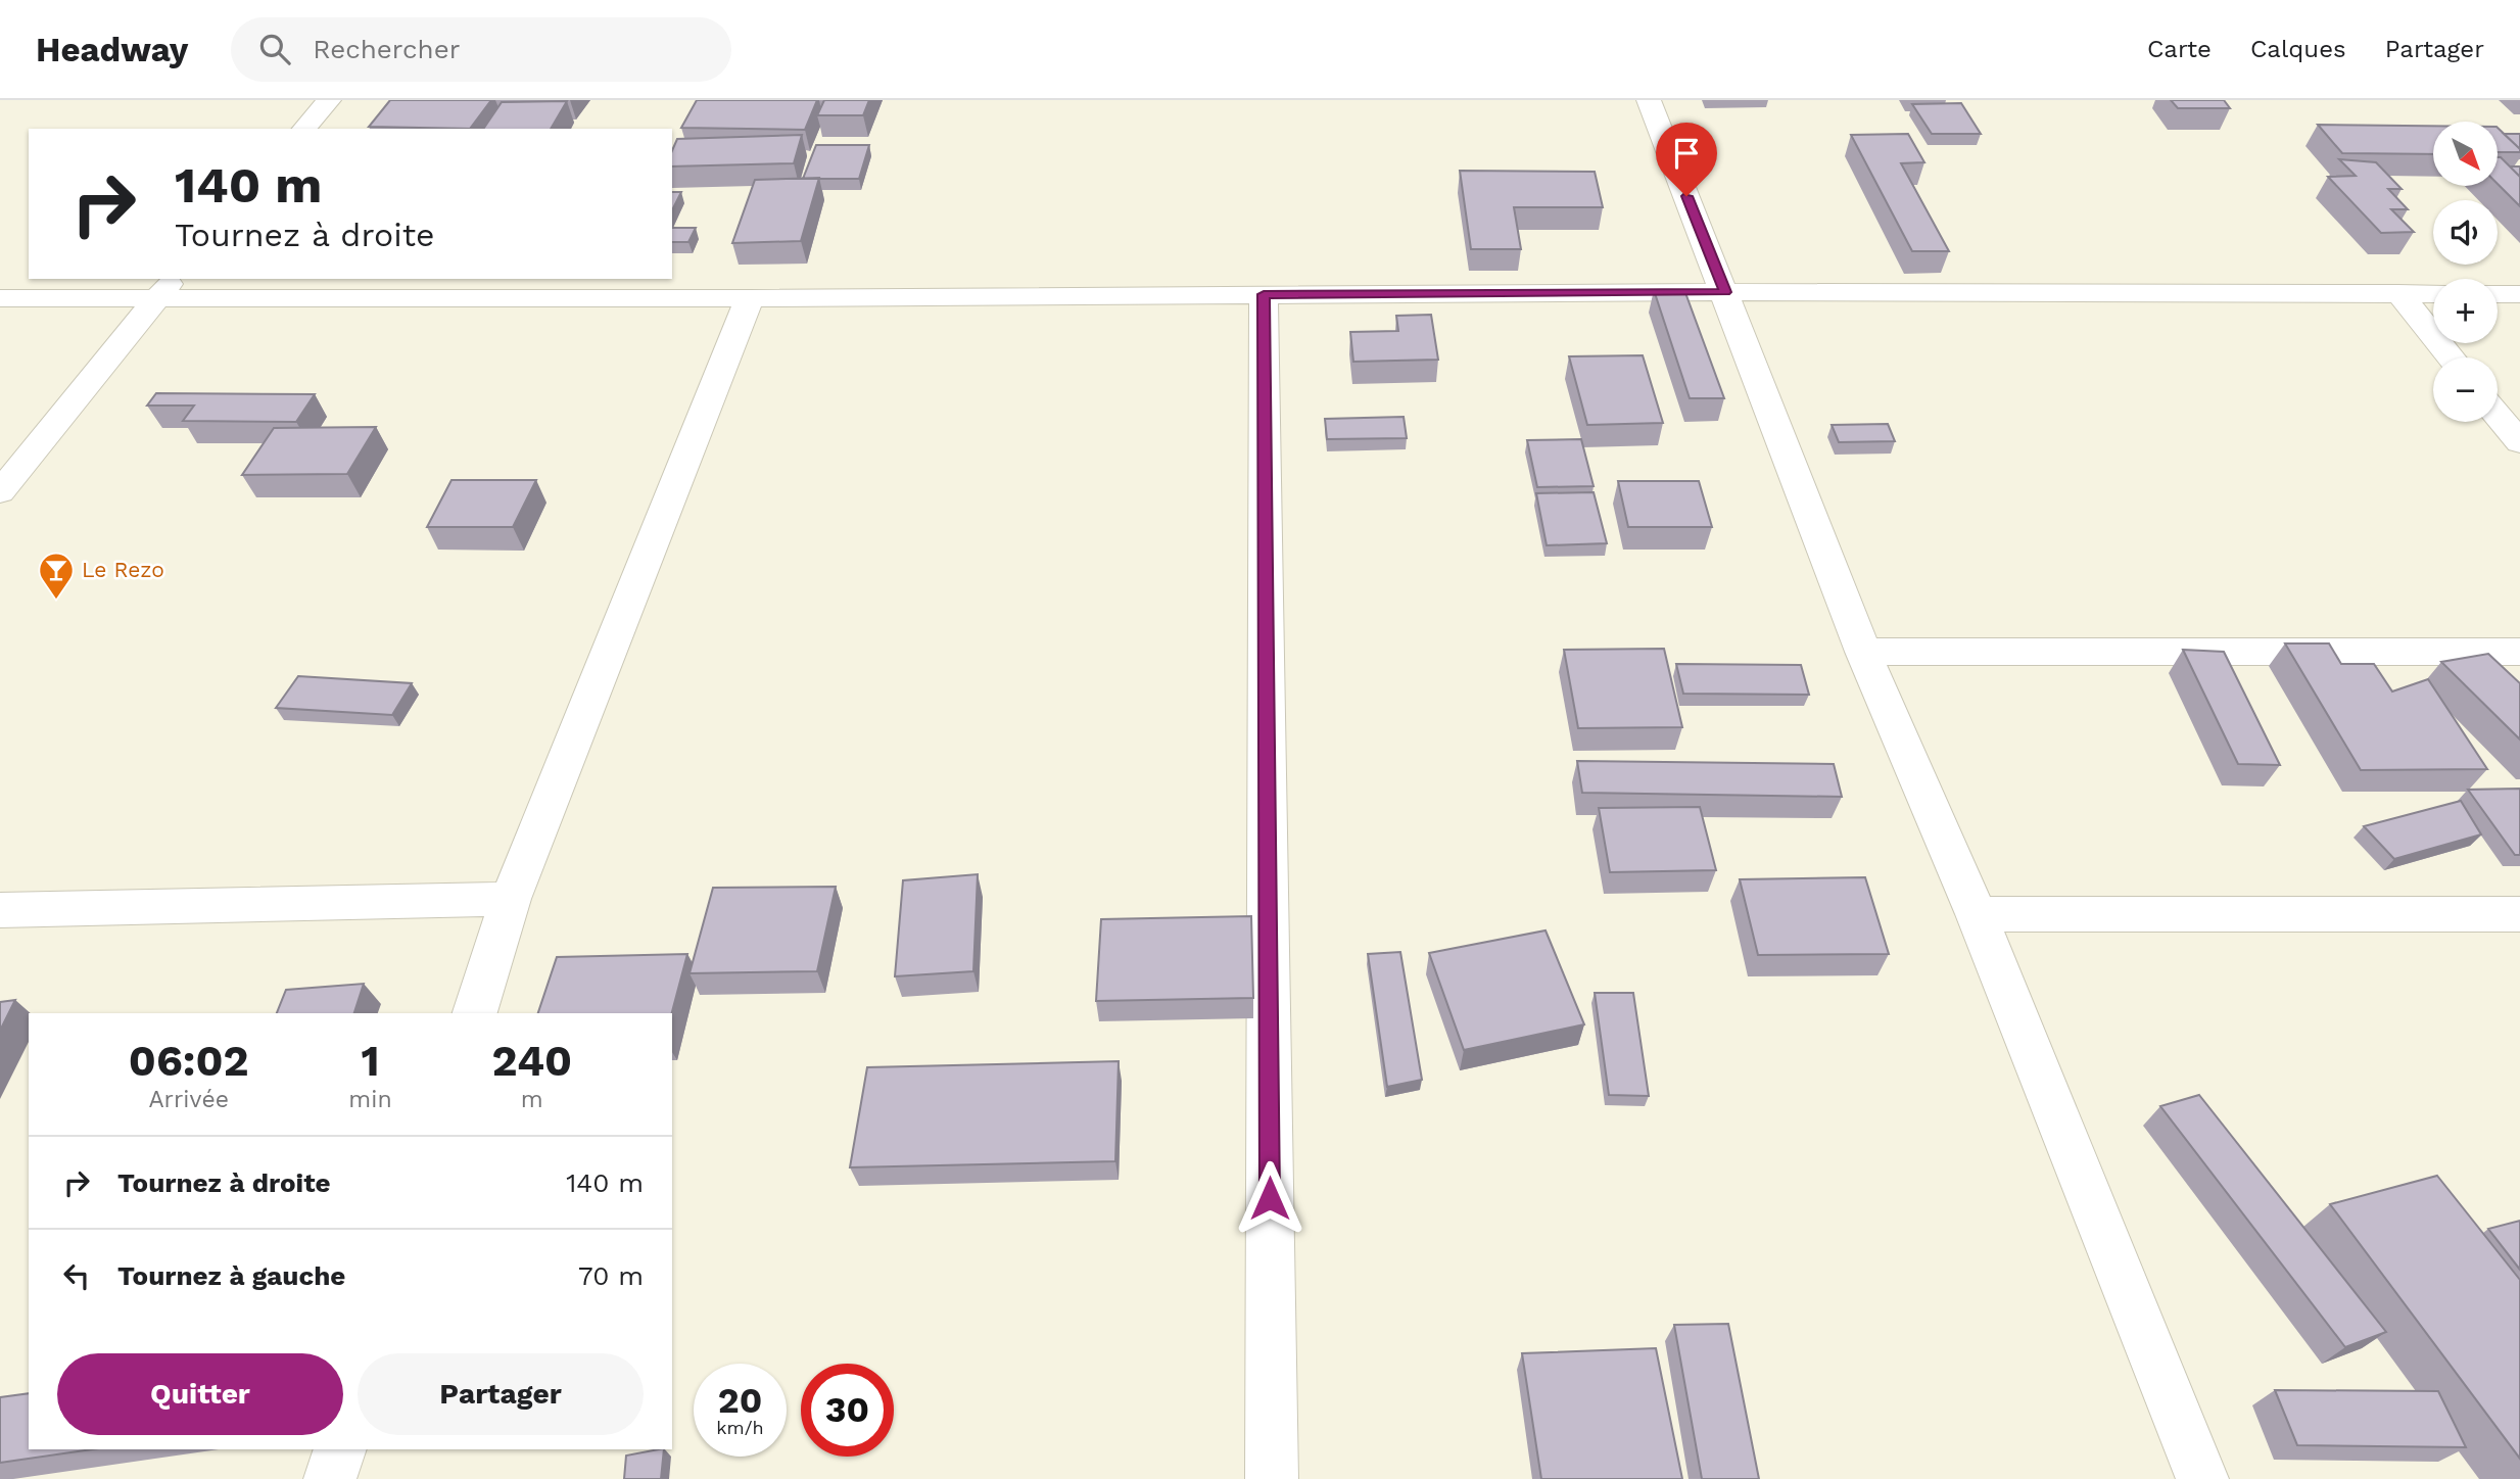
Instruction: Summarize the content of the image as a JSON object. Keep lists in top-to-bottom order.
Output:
{
  "places": {
    "bar": ["Le Rezo"]
  },
  "north": "bottom right",
  "page": {
    "header": "Headway",
    "search": "Rechercher",
    "nav": ["Carte", "Calques", "Partager"],
    "map_buttons": ["+", "−"],
    "turn": ["140 m", "Tournez à droite"],
    "eta": [
      "06:02",
      "Arrivée",
      "1",
      "min",
      "240",
      "m"
    ],
    "list": [
      {
        "name": "Tournez à droite",
        "value": "140 m"
      },
      {
        "name": "Tournez à gauche",
        "value": "70 m"
      }
    ],
    "buttons": ["Quitter", "Partager"],
    "speed": "20 km/h",
    "limit": "30"
  }
}
